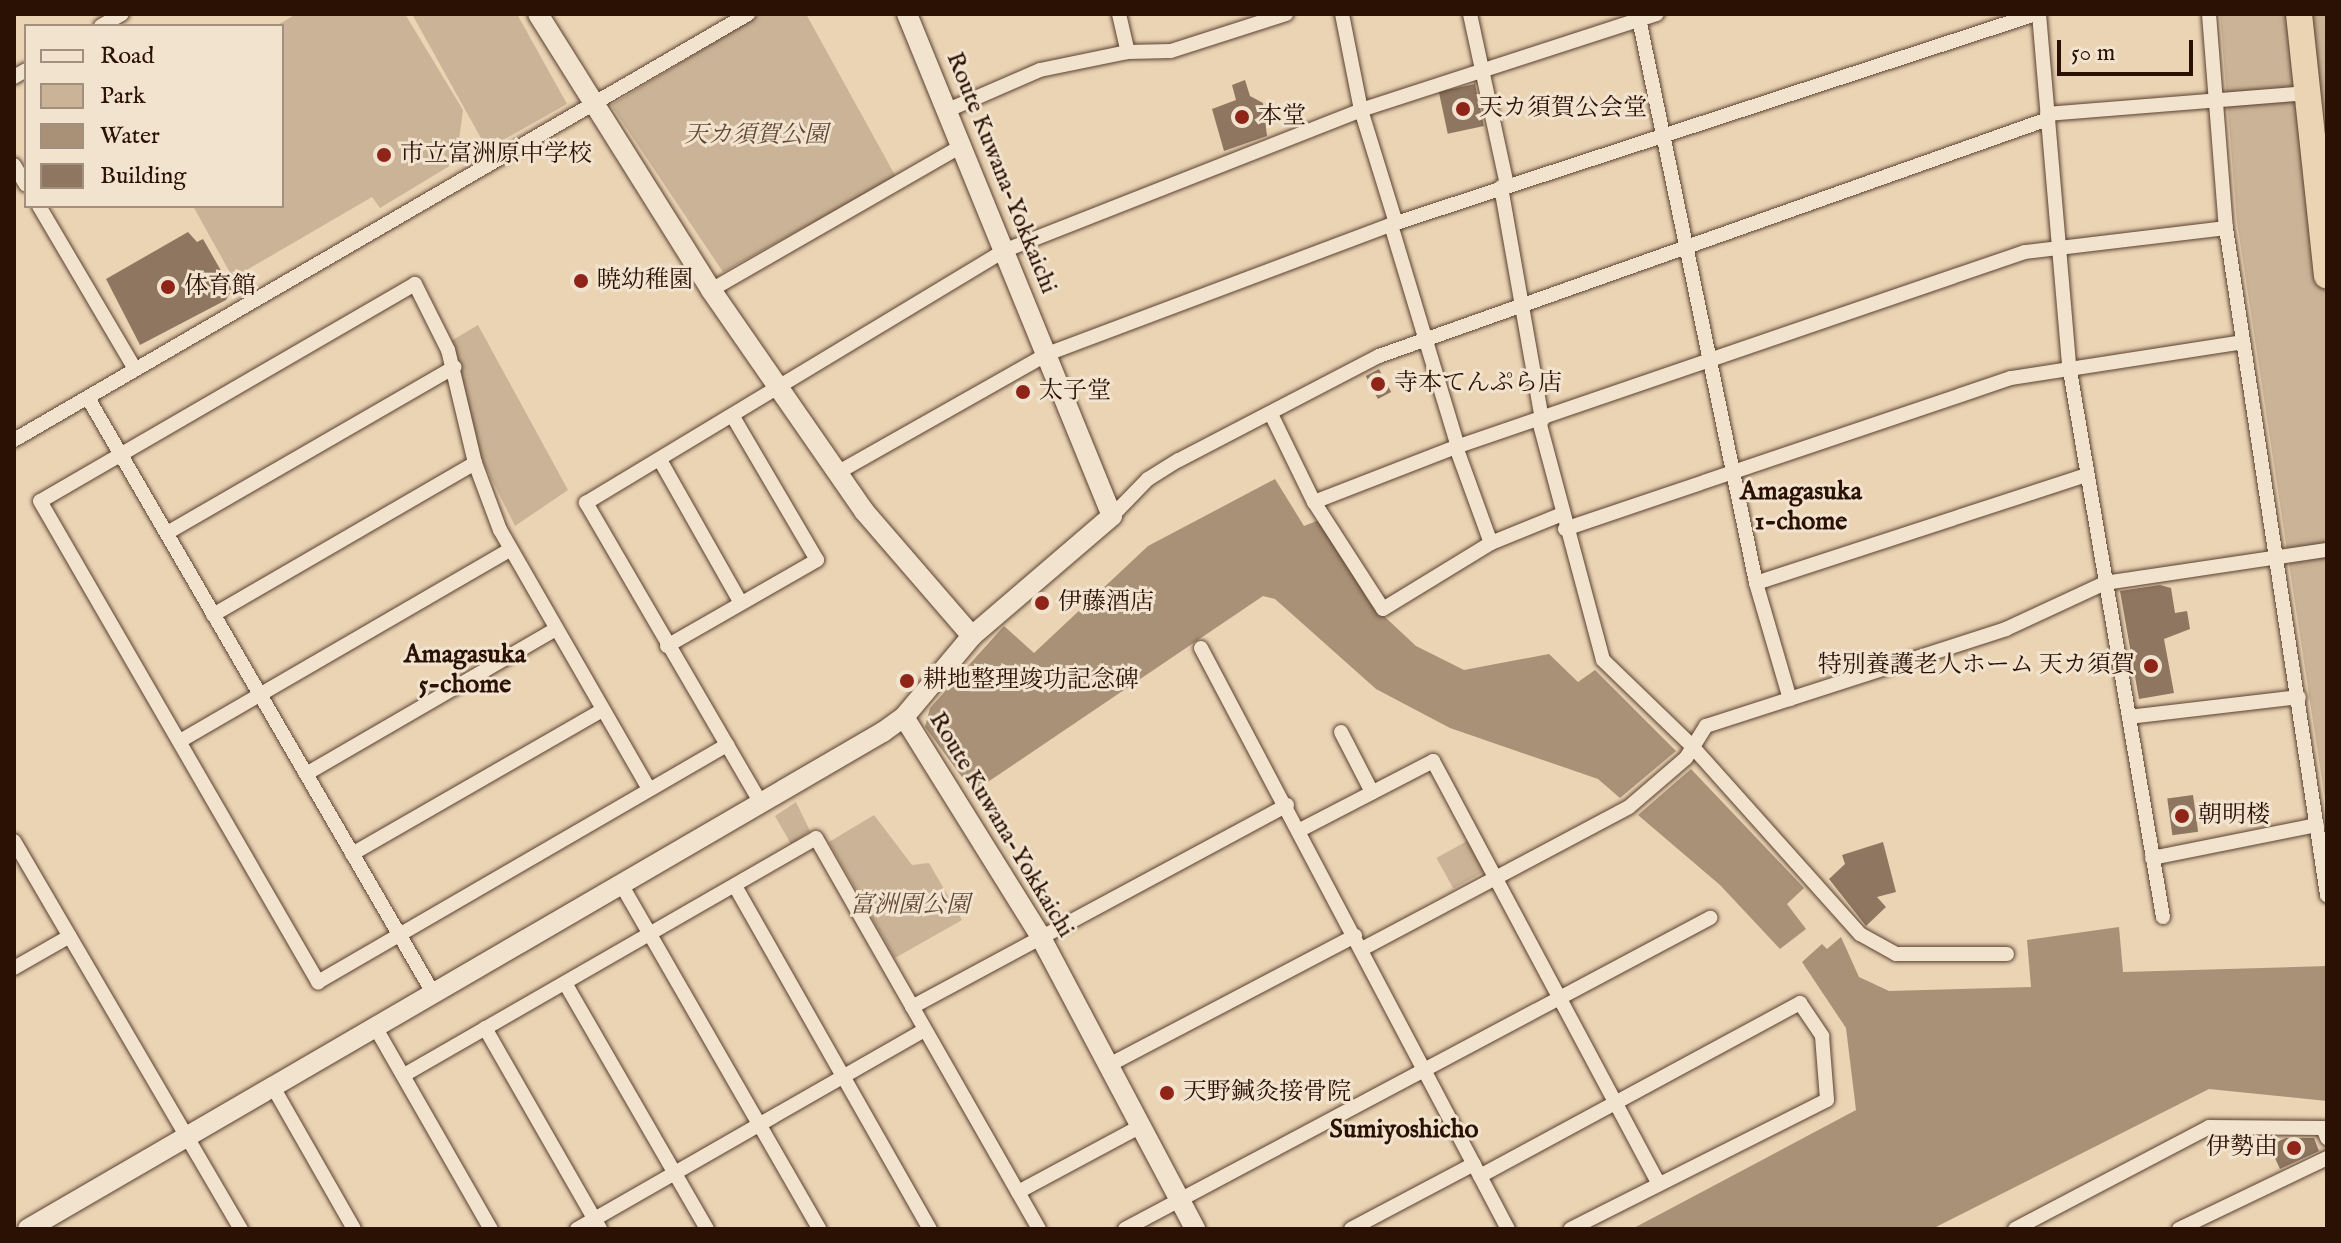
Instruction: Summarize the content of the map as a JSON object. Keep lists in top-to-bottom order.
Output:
{
  "streets": {
    "street": ["Route Kuwana-Yokkaichi"]
  },
  "districts": ["Amagasuka 1-chome", "Amagasuka 5-chome", "Sumiyoshicho"],
  "parks": ["天カ須賀公園", "富洲園公園"],
  "places": [
    "天カ須賀公会堂",
    "本堂",
    "市立富洲原中学校",
    "暁幼稚園",
    "体育館",
    "寺本てんぷら店",
    "太子堂",
    "伊藤酒店",
    "特別養護老人ホーム 天カ須賀",
    "耕地整理竣功記念碑",
    "朝明楼",
    "天野鍼灸接骨院",
    "伊勢由"
  ],
  "legend": [
    "Road",
    "Park",
    "Water",
    "Building"
  ],
  "scale_bar": "50 m"
}
